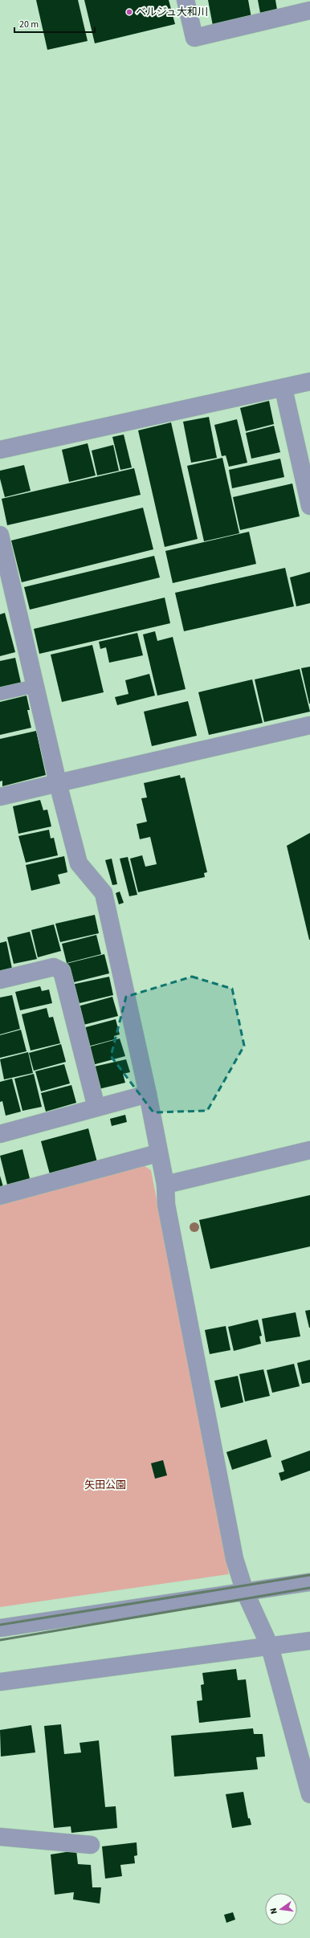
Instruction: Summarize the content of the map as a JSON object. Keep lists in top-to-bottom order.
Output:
{
  "parks": ["矢田公園"],
  "places": ["ベルジュ大和川"],
  "scale_bar": "20 m",
  "north": "left"
}
